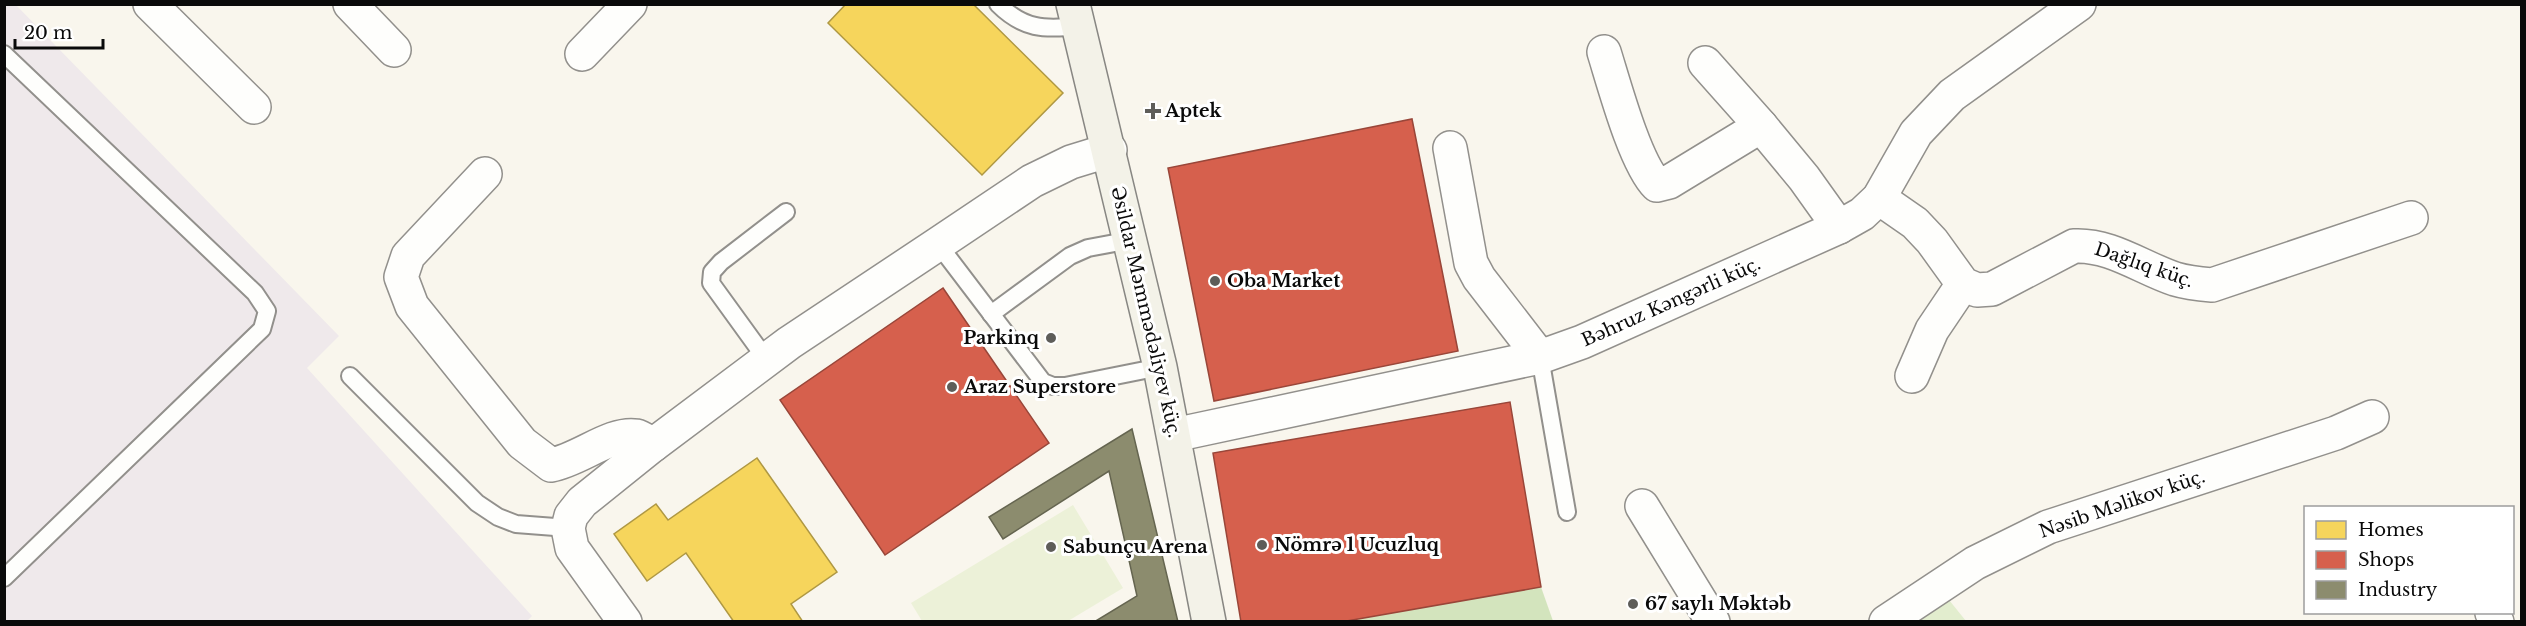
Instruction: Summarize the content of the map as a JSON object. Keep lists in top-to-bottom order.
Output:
{
  "streets": {
    "street": [
      "Dağlıq küç.",
      "Bəhruz Kəngərli küç.",
      "Əsildar Məmmədəliyev küç.",
      "Nəsib Məlikov küç."
    ]
  },
  "crossings": [
    ["Bəhruz Kəngərli küç.", "Əsildar Məmmədəliyev küç."]
  ],
  "places": {
    "health": ["Aptek"],
    "other": [
      "Oba Market",
      "Parkinq",
      "Araz Superstore",
      "Nömrə 1 Ucuzluq",
      "Sabunçu Arena",
      "67 saylı Məktəb"
    ]
  },
  "legend": ["Homes", "Shops", "Industry"],
  "scale_bar": "20 m"
}
